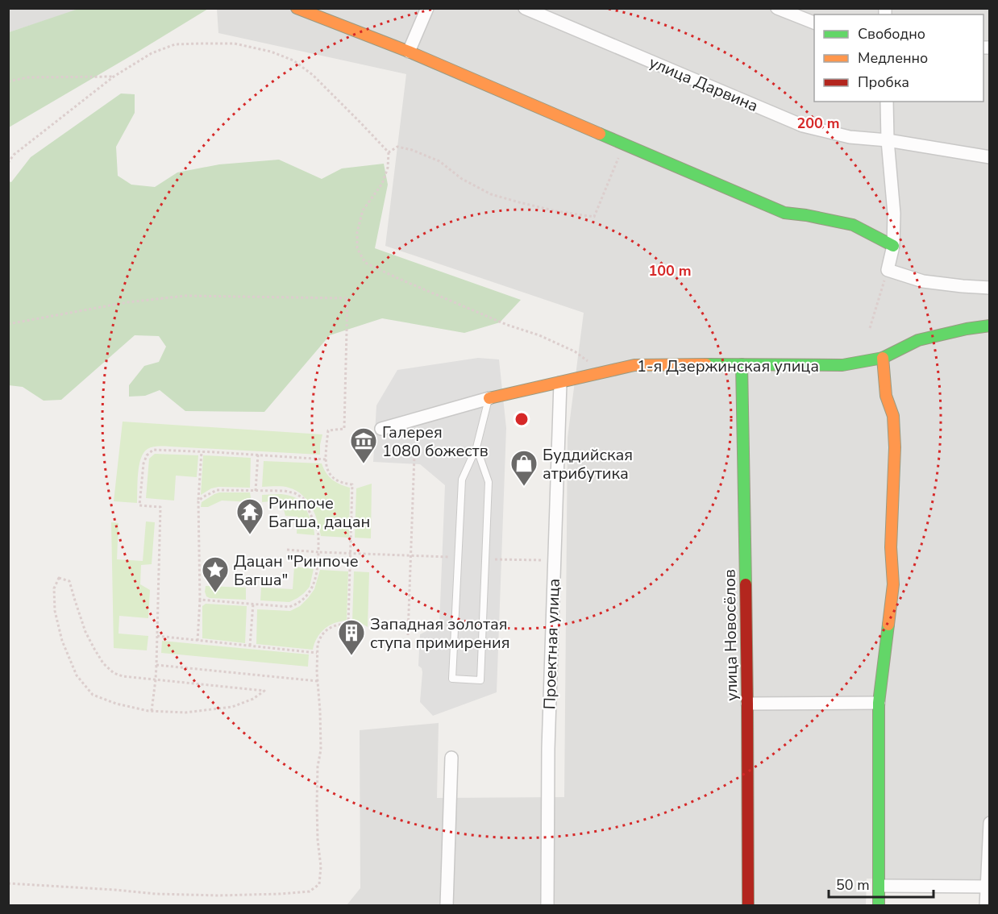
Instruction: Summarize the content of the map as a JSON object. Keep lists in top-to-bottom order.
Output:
{
  "streets": {
    "street": [
      "улица Дарвина",
      "1-я Дзержинская улица",
      "улица Новосёлов",
      "Проектная улица"
    ]
  },
  "crossings": [
    ["1-я Дзержинская улица", "улица Новосёлов"],
    ["1-я Дзержинская улица", "Проектная улица"]
  ],
  "places": {
    "museum": ["Галерея 1080 божеств"],
    "shop": ["Буддийская атрибутика"],
    "temple": ["Ринпоче Багша, дацан"],
    "place": ["Дацан \"Ринпоче Багша\""],
    "building": ["Западная золотая ступа примирения"]
  },
  "legend": ["Свободно", "Медленно", "Пробка"],
  "scale_bar": "50 m",
  "rings": ["200 m", "100 m"]
}
